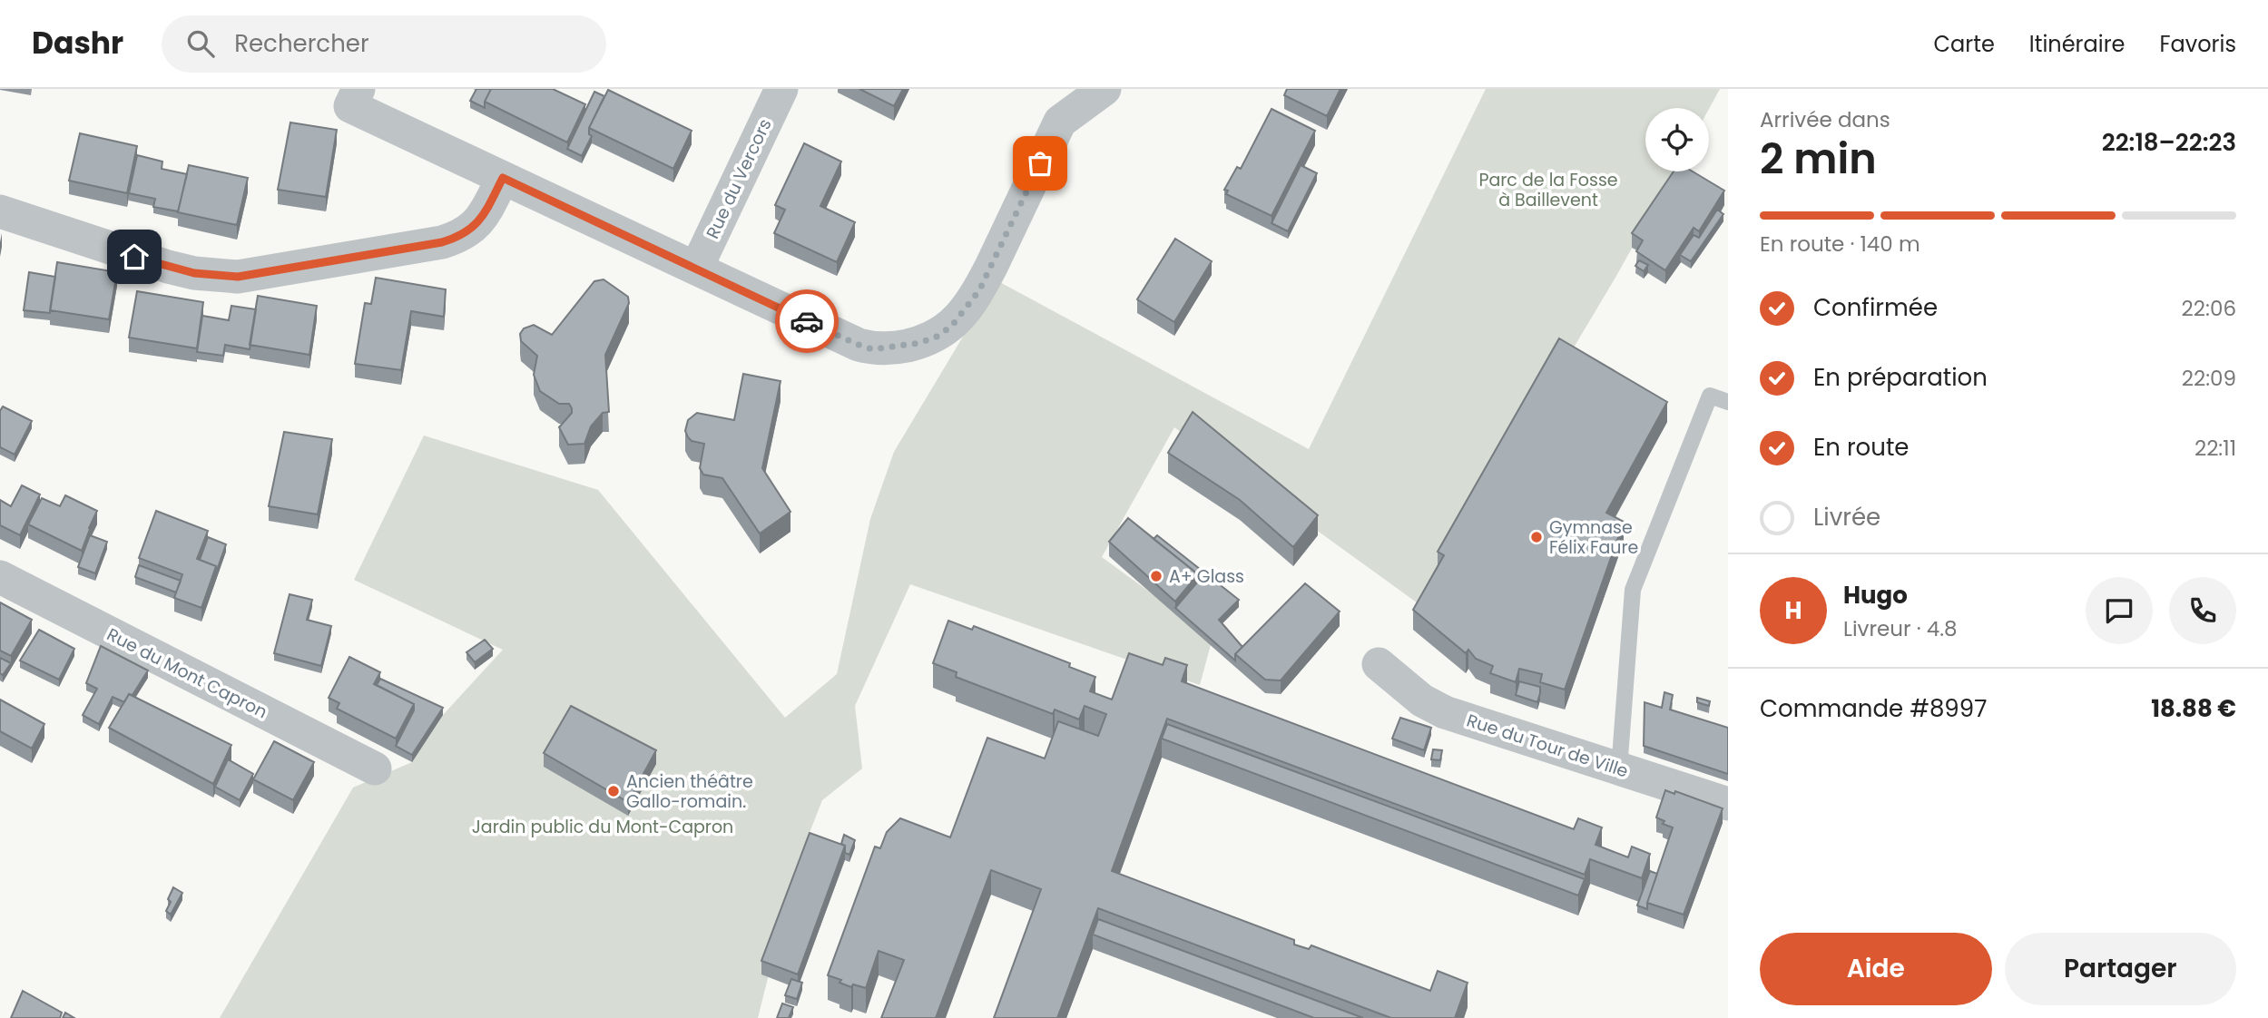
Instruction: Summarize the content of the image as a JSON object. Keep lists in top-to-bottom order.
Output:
{
  "streets": {
    "street": ["Rue du Vercors", "Rue du Mont Capron", "Rue du Tour de Ville"]
  },
  "parks": ["Parc de la Fosse à Baillevent", "Jardin public du Mont-Capron"],
  "places": ["Gymnase Félix Faure", "A+ Glass", "Ancien théâtre Gallo-romain."],
  "page": {
    "header": "Dashr",
    "search": "Rechercher",
    "nav": ["Carte", "Itinéraire", "Favoris"],
    "heading": ["2 min", "Arrivée dans", "22:18–22:23"],
    "panel": [
      "Hugo",
      "Livreur · 4.8",
      "Commande #8997",
      "18.88 €"
    ],
    "bar": "En route · 140 m",
    "list": [
      ["Confirmée", "22:06"],
      ["En préparation", "22:09"],
      ["En route", "22:11"],
      "Livrée"
    ],
    "round": "H",
    "buttons": ["Aide", "Partager"]
  }
}
